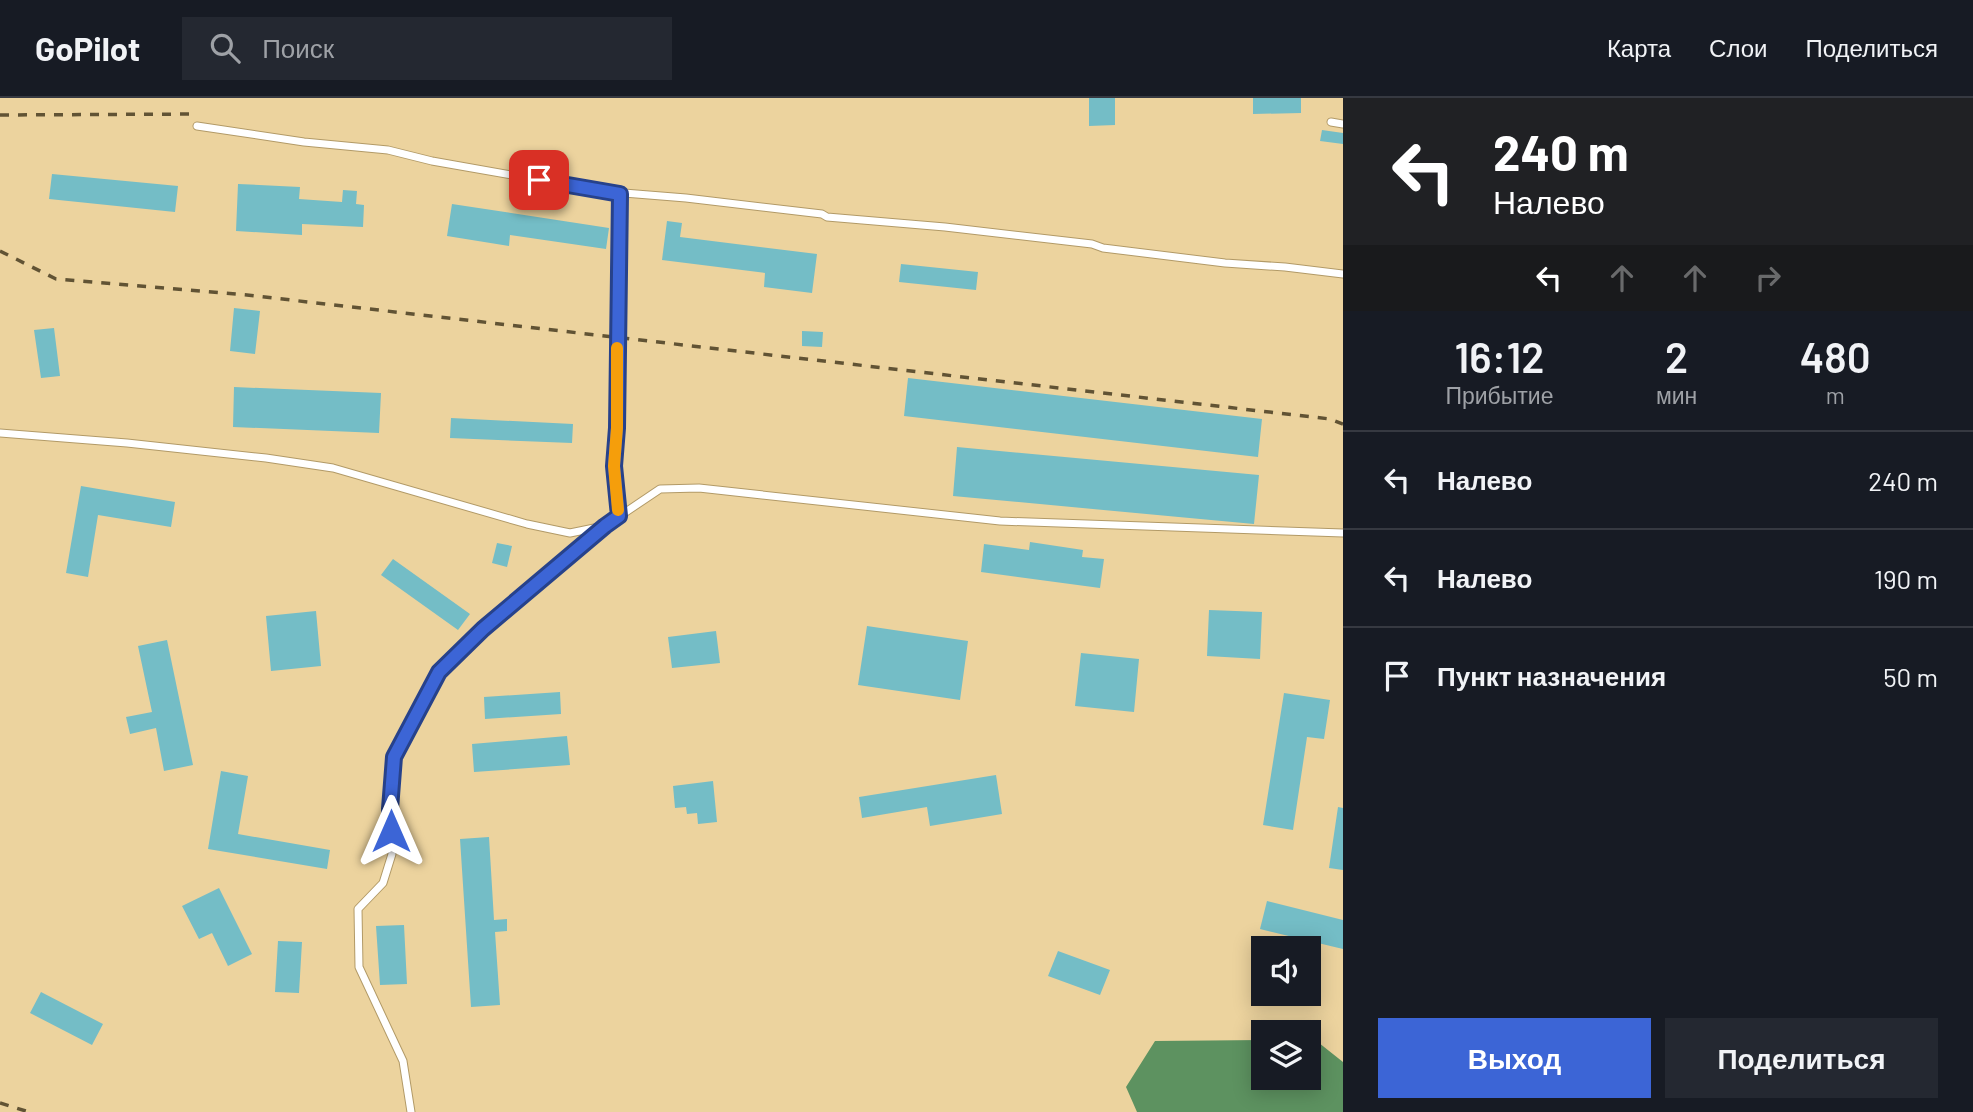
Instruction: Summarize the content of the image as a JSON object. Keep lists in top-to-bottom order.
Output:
{
  "page": {
    "header": "GoPilot",
    "search": "Поиск",
    "nav": ["Карта", "Слои", "Поделиться"],
    "turn": ["240 m", "Налево"],
    "eta": [
      "16:12",
      "Прибытие",
      "2",
      "мин",
      "480",
      "m"
    ],
    "list": [
      {
        "name": "Налево",
        "value": "240 m"
      },
      {
        "name": "Налево",
        "value": "190 m"
      },
      {
        "name": "Пункт назначения",
        "value": "50 m"
      }
    ],
    "buttons": ["Выход", "Поделиться"]
  }
}
